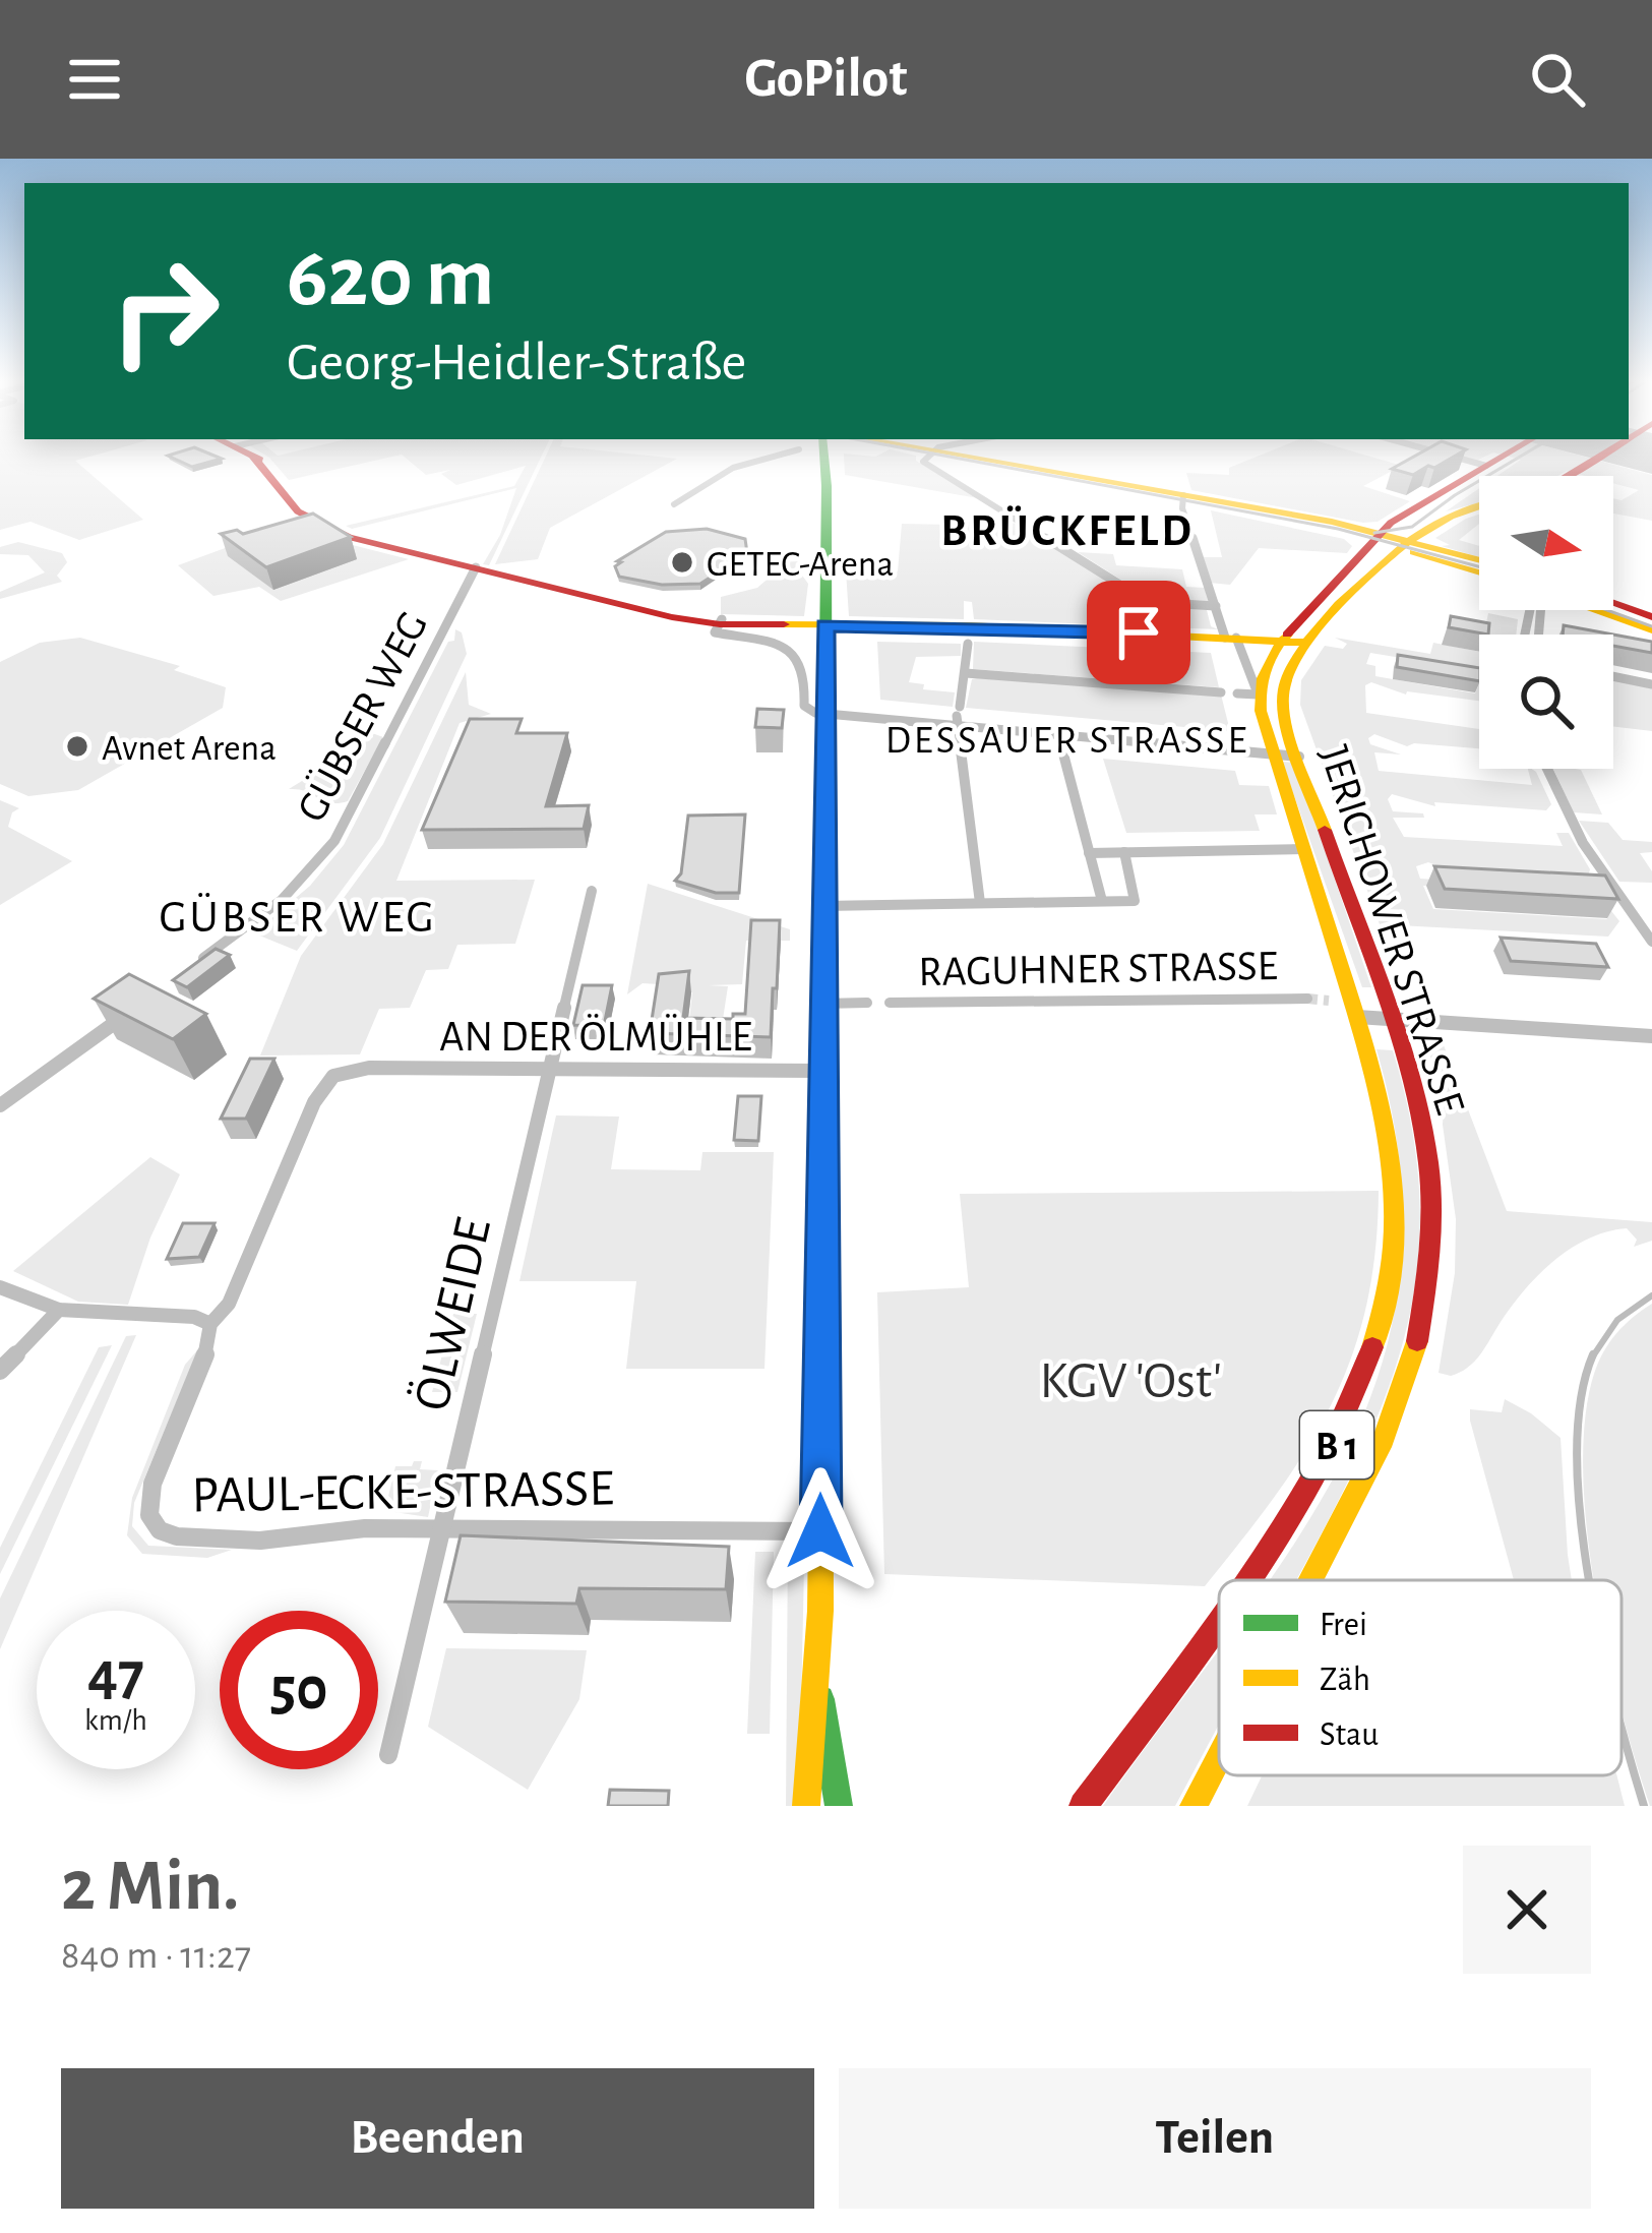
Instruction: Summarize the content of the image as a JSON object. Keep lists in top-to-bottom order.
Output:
{
  "streets": {
    "main road": ["JERICHOWER STRASSE", "B 1"],
    "street": [
      "GÜBSER WEG",
      "RAGUHNER STRASSE",
      "AN DER ÖLMÜHLE",
      "ÖLWEIDE",
      "PAUL-ECKE-STRASSE"
    ]
  },
  "crossings": [
    ["AN DER ÖLMÜHLE", "ÖLWEIDE"],
    ["AN DER ÖLMÜHLE", "PAUL-ECKE-STRASSE"],
    ["ÖLWEIDE", "PAUL-ECKE-STRASSE"]
  ],
  "districts": ["BRÜCKFELD", "DESSAUER STRASSE", "GÜBSER WEG"],
  "parks": ["KGV 'Ost'"],
  "places": ["GETEC-Arena", "Avnet Arena"],
  "legend": ["Frei", "Zäh", "Stau"],
  "north": "right",
  "page": {
    "header": "GoPilot",
    "turn": ["620 m", "Georg-Heidler-Straße"],
    "speed": "47 km/h",
    "limit": "50",
    "heading": ["2 Min.", "840 m · 11:27"],
    "buttons": ["Beenden", "Teilen"]
  }
}
